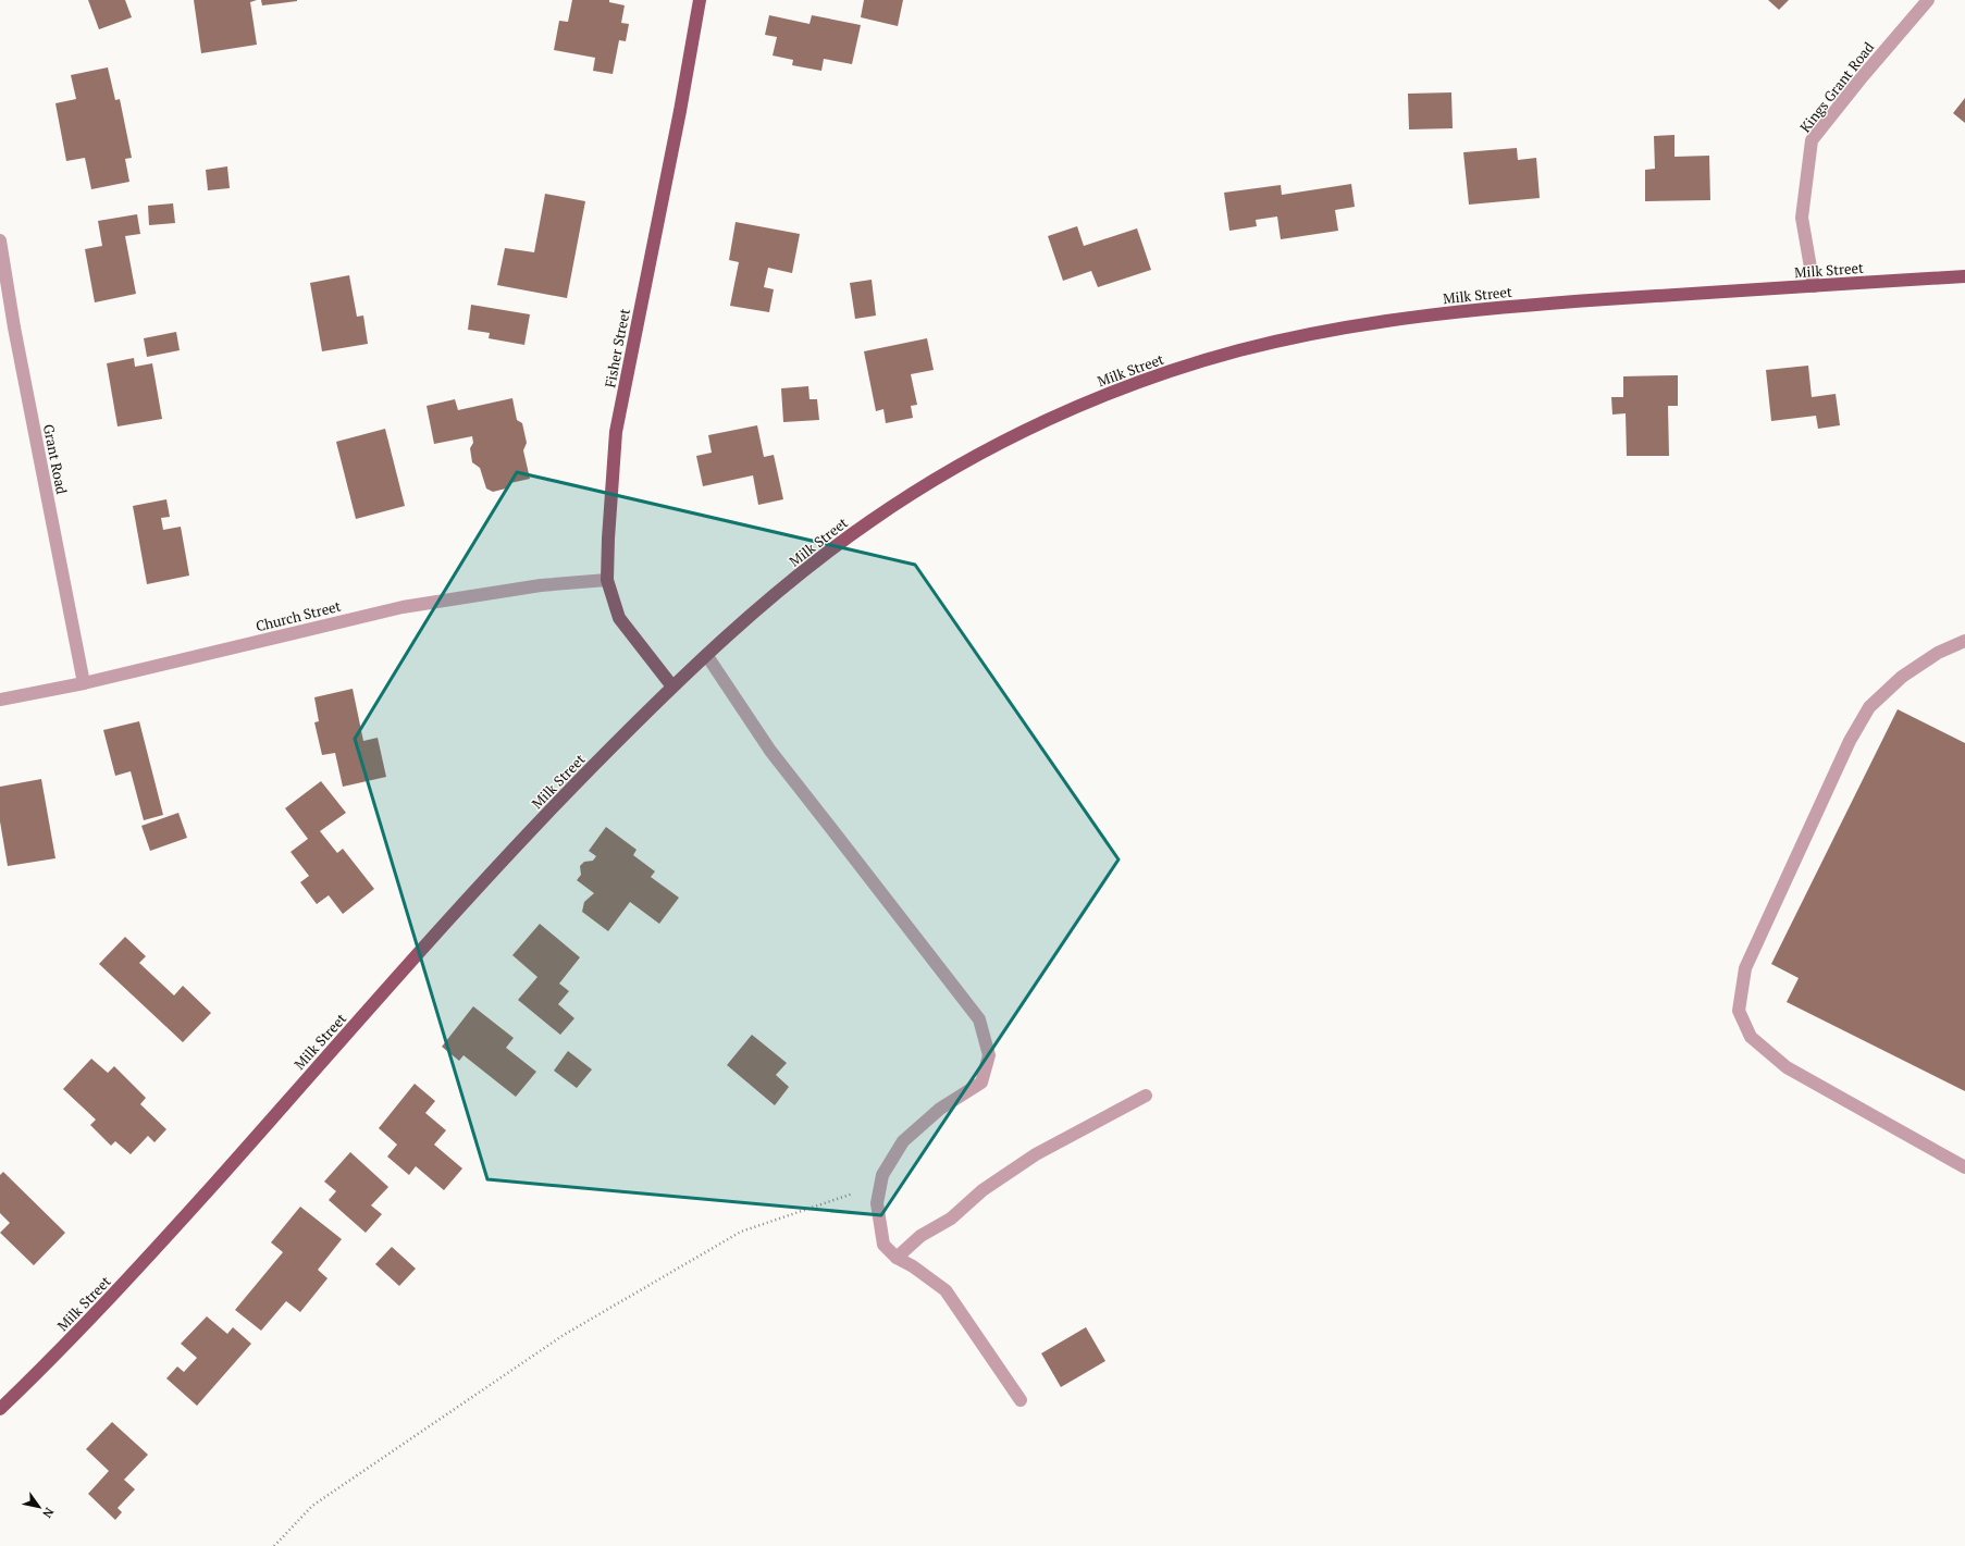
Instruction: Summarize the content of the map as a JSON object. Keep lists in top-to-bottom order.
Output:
{
  "streets": {
    "main road": ["Milk Street", "Fisher Street"],
    "street": ["Kings Grant Road", "Grant Road", "Church Street"]
  },
  "crossings": [
    ["Kings Grant Road", "Milk Street"],
    ["Milk Street", "Fisher Street"],
    ["Fisher Street", "Church Street"],
    ["Grant Road", "Church Street"]
  ],
  "north": "bottom right"
}
